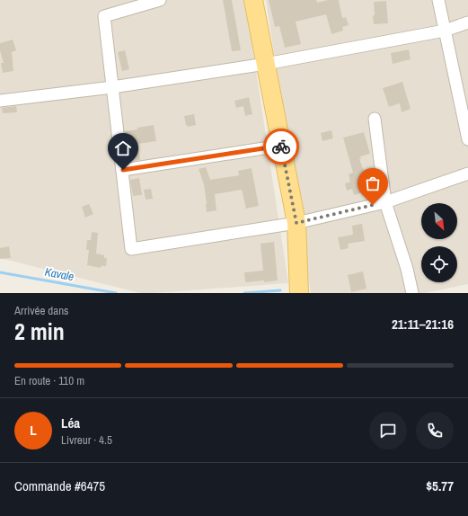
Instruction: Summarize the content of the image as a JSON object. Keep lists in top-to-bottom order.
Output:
{
  "water": ["Kavale"],
  "north": "bottom right",
  "page": {
    "heading": ["2 min", "Arrivée dans", "21:11–21:16"],
    "panel": [
      "Léa",
      "Livreur · 4.5",
      "Commande #6475",
      "$5.77"
    ],
    "bar": "En route · 110 m",
    "round": "L"
  }
}
